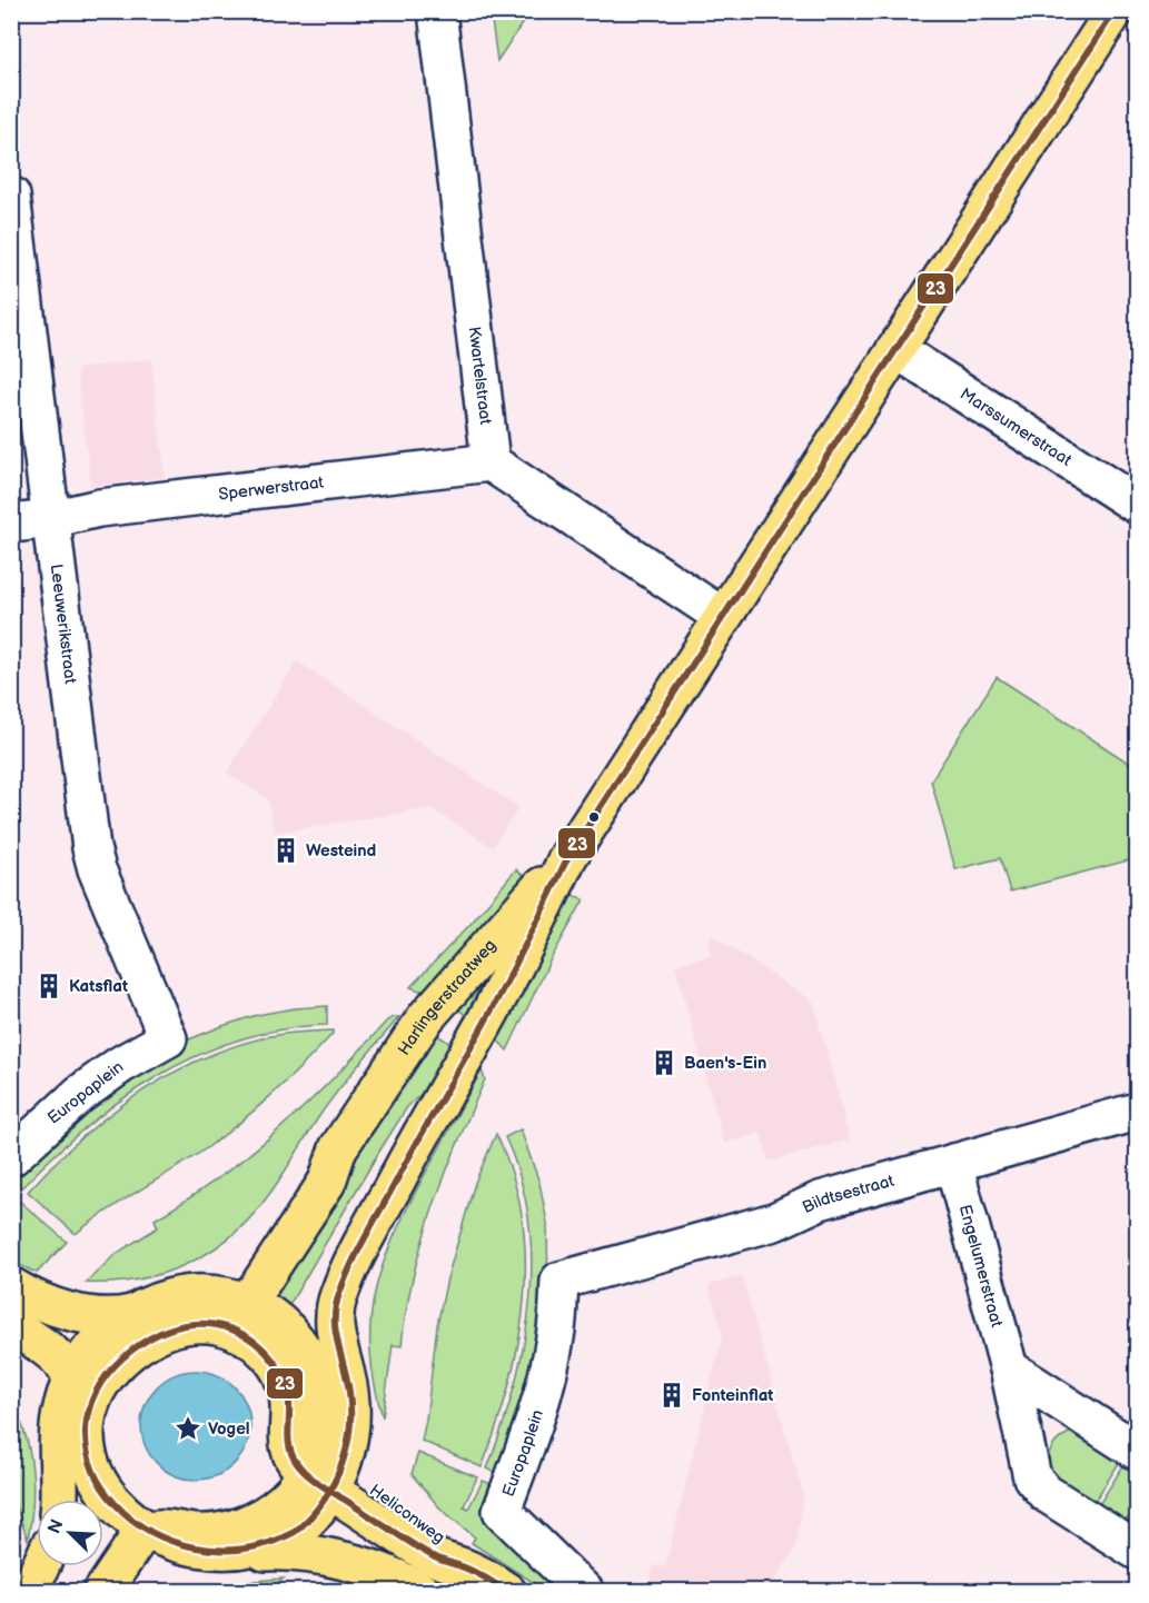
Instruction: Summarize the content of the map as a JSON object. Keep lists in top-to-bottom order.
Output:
{
  "streets": {
    "main road": ["Harlingerstraatweg", "Heliconweg"],
    "street": [
      "Kwartelstraat",
      "Marssumerstraat",
      "Sperwerstraat",
      "Leeuwerikstraat",
      "Europaplein",
      "Bildtsestraat",
      "Engelumerstraat"
    ]
  },
  "crossings": [
    ["Kwartelstraat", "Sperwerstraat"],
    ["Marssumerstraat", "Harlingerstraatweg"],
    ["Sperwerstraat", "Leeuwerikstraat"],
    ["Leeuwerikstraat", "Europaplein"],
    ["Harlingerstraatweg", "Heliconweg"],
    ["Europaplein", "Bildtsestraat"],
    ["Bildtsestraat", "Engelumerstraat"]
  ],
  "places": {
    "building": [
      "Westeind",
      "Katsflat",
      "Baen's-Ein",
      "Fonteinflat"
    ],
    "place": ["Vogel"]
  },
  "lines": ["transit line 23"],
  "north": "top left"
}
